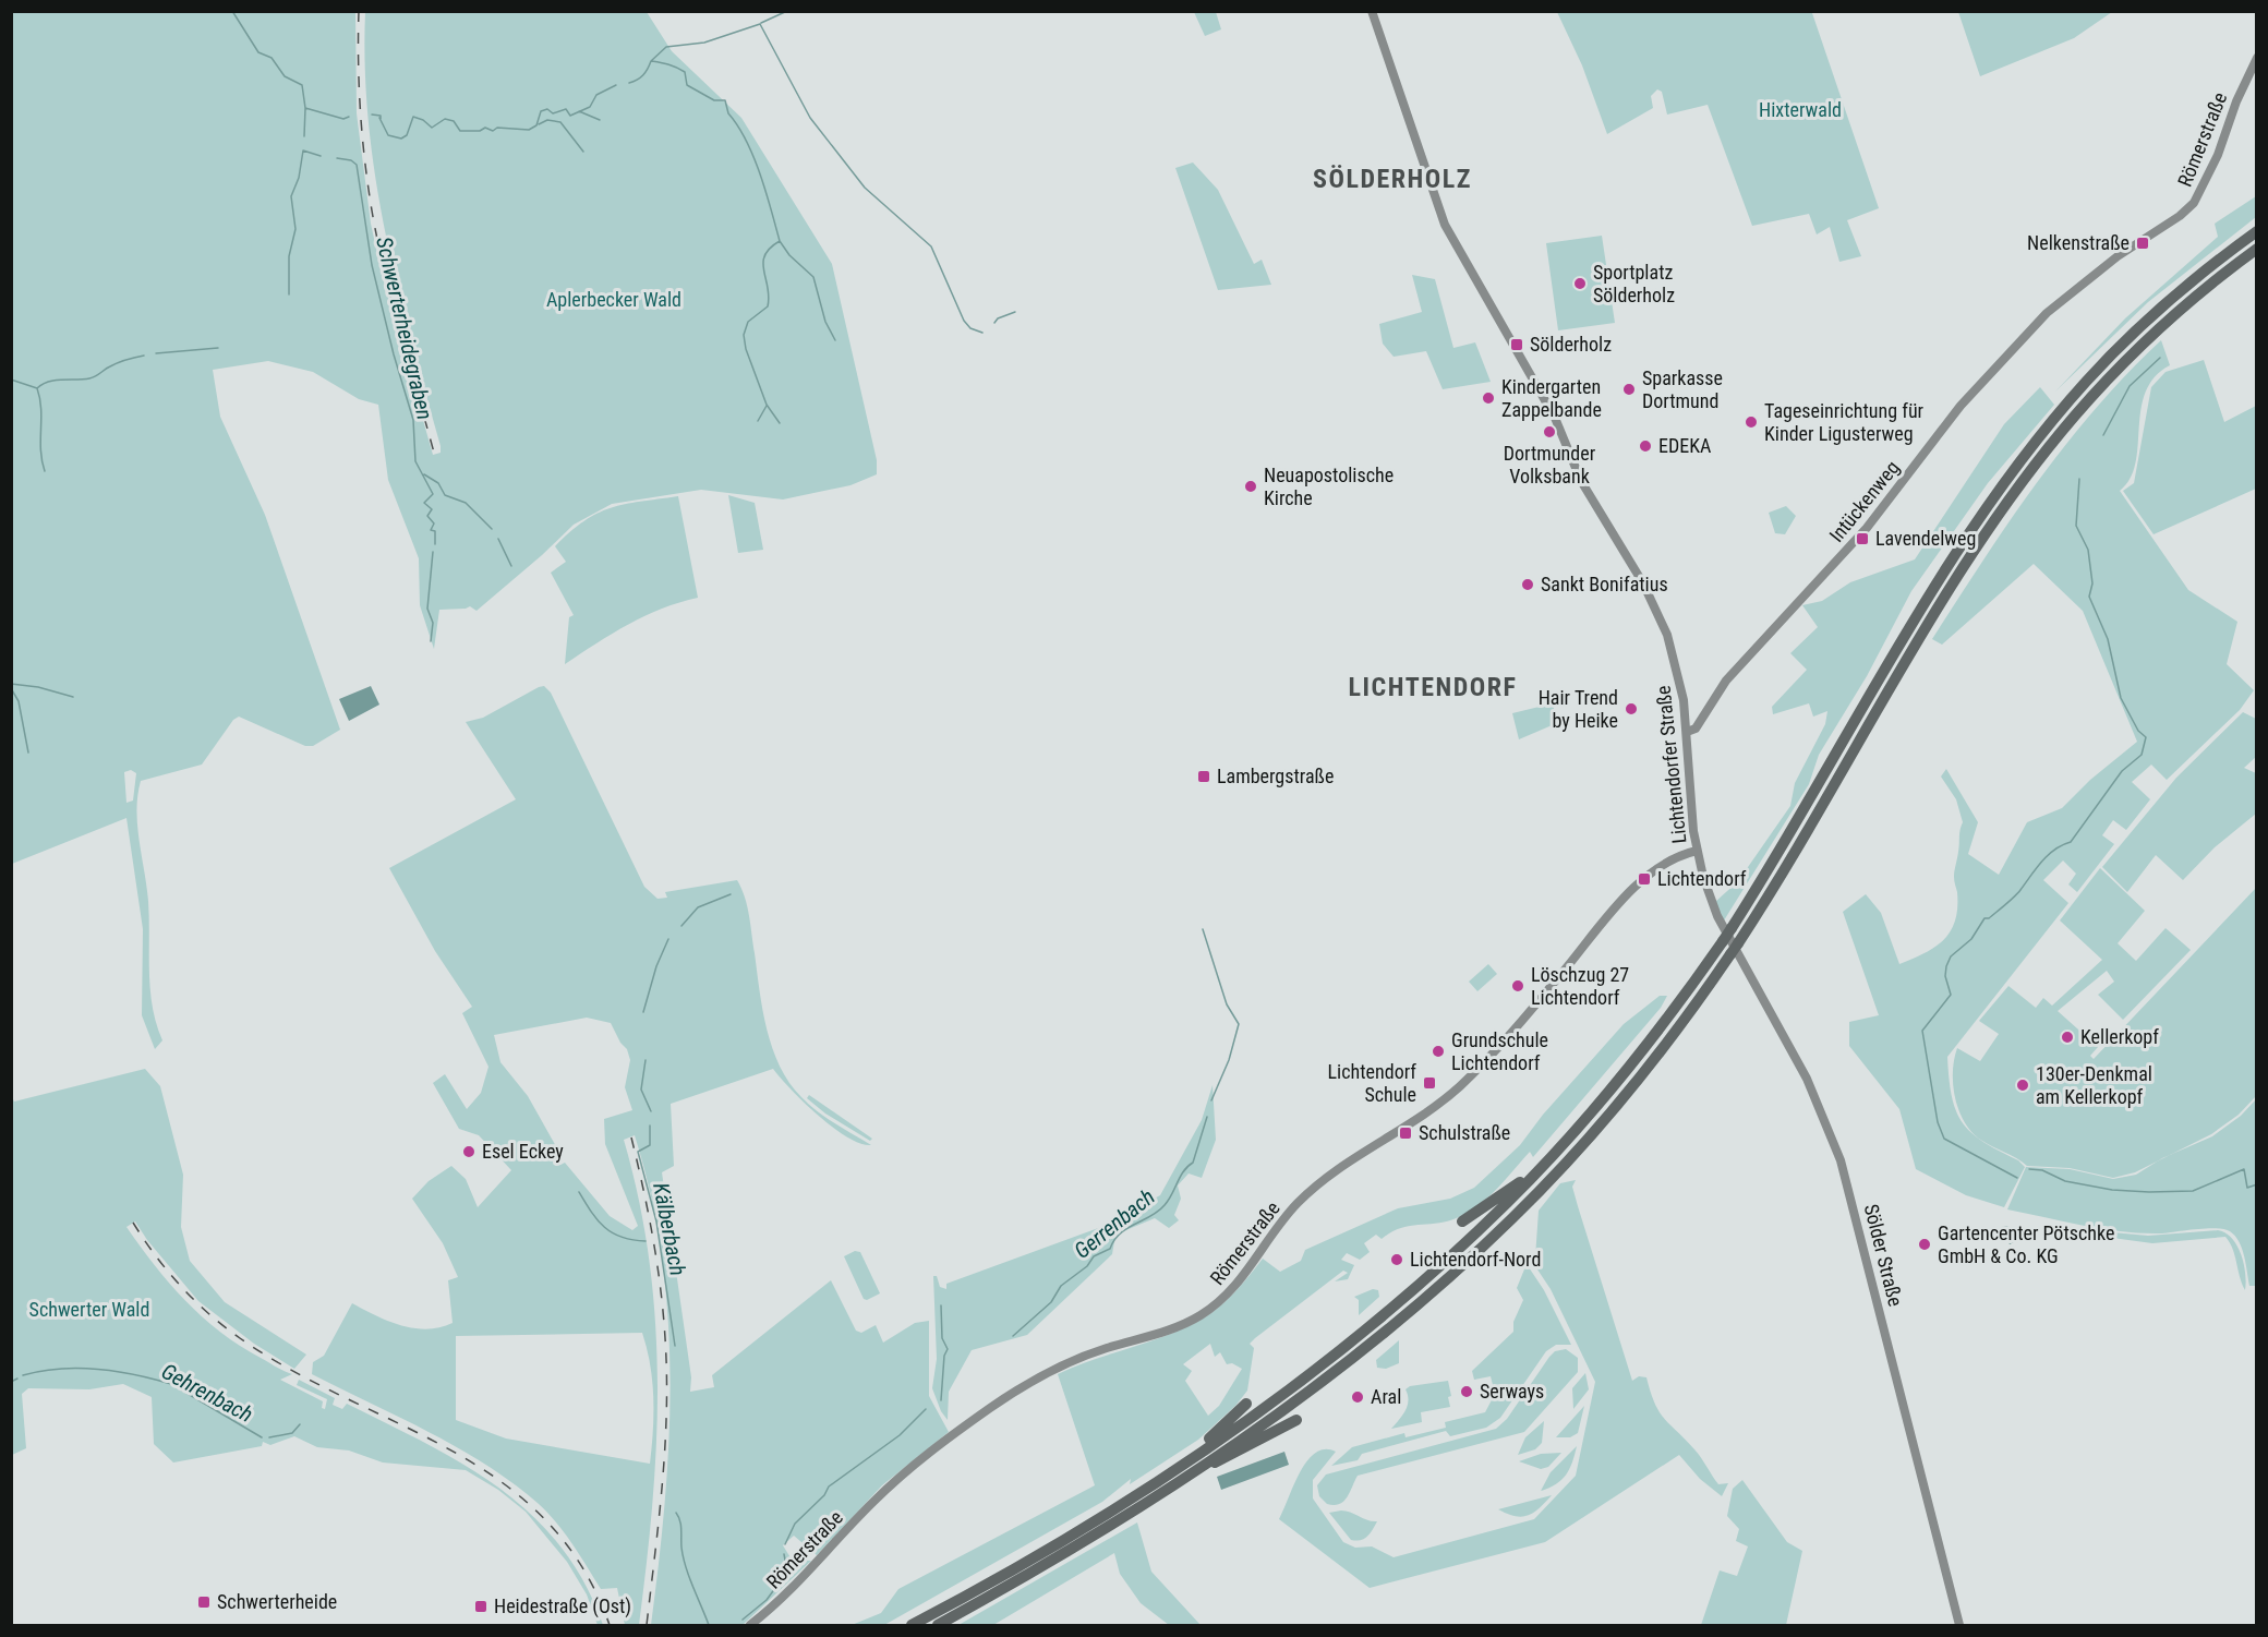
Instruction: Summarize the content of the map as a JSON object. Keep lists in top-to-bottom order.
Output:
{
  "streets": {
    "street": [
      "Römerstraße",
      "Intückenweg",
      "Lichtendorfer Straße",
      "Sölder Straße"
    ]
  },
  "crossings": [
    ["Römerstraße", "Intückenweg"],
    ["Römerstraße", "Lichtendorfer Straße"],
    ["Intückenweg", "Lichtendorfer Straße"],
    ["Lichtendorfer Straße", "Sölder Straße"]
  ],
  "districts": ["SÖLDERHOLZ", "LICHTENDORF"],
  "water": [
    "Schwerterheidegraben",
    "Gerrenbach",
    "Kälberbach",
    "Gehrenbach"
  ],
  "parks": ["Hixterwald", "Aplerbecker Wald", "Schwerter Wald"],
  "places": {
    "transit": [
      "Nelkenstraße",
      "Sölderholz",
      "Lavendelweg",
      "Lambergstraße",
      "Lichtendorf",
      "Lichtendorf Schule",
      "Schulstraße",
      "Schwerterheide",
      "Heidestraße (Ost)"
    ],
    "other": [
      "Sportplatz Sölderholz",
      "Sparkasse Dortmund",
      "Kindergarten Zappelbande",
      "Tageseinrichtung für Kinder Ligusterweg",
      "Dortmunder Volksbank",
      "EDEKA",
      "Neuapostolische Kirche",
      "Sankt Bonifatius",
      "Hair Trend by Heike",
      "Löschzug 27 Lichtendorf",
      "Kellerkopf",
      "Grundschule Lichtendorf",
      "130er-Denkmal am Kellerkopf",
      "Esel Eckey",
      "Gartencenter Pötschke GmbH & Co. KG",
      "Lichtendorf-Nord",
      "Serways",
      "Aral"
    ]
  }
}
